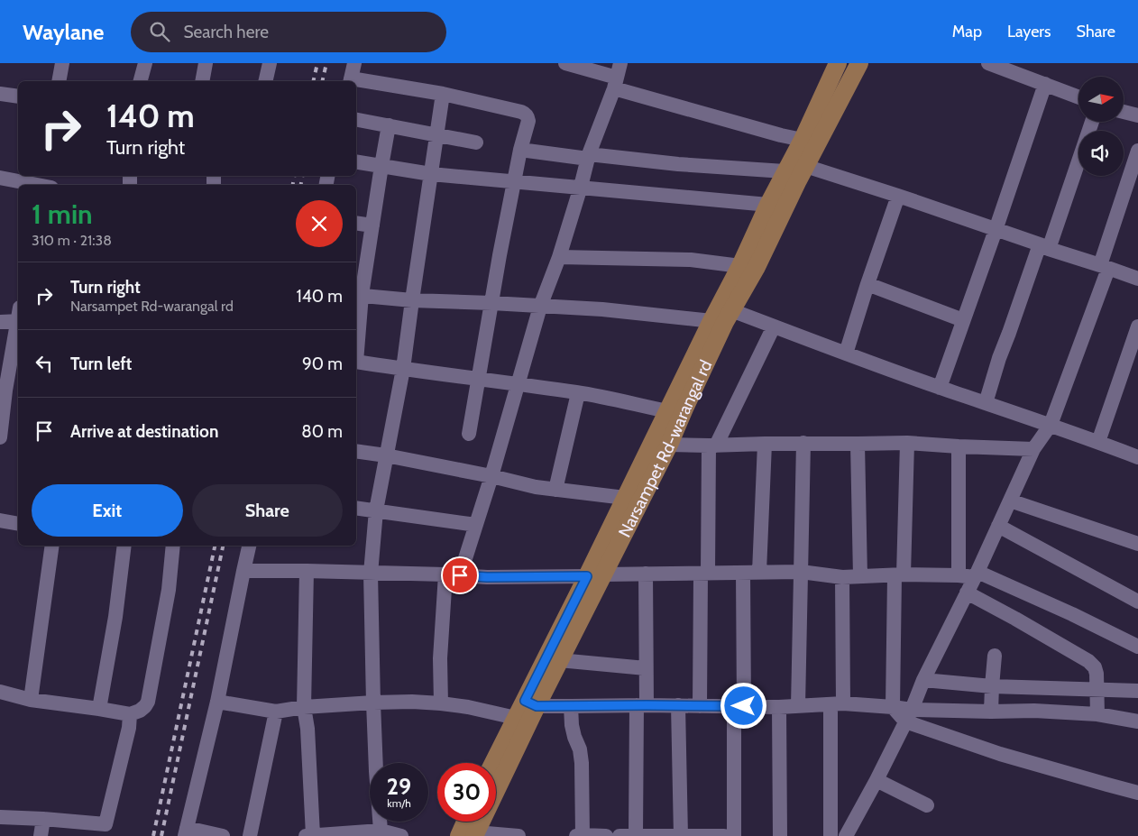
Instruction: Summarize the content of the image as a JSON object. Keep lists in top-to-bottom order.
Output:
{
  "streets": {
    "main road": ["Narsampet Rd-warangal rd"]
  },
  "north": "right",
  "page": {
    "header": "Waylane",
    "search": "Search here",
    "nav": ["Map", "Layers", "Share"],
    "turn": ["140 m", "Turn right"],
    "heading": ["1 min", "310 m · 21:38"],
    "list": [
      {
        "name": "Turn right",
        "note": "Narsampet Rd-warangal rd",
        "value": "140 m"
      },
      {
        "name": "Turn left",
        "value": "90 m"
      },
      {
        "name": "Arrive at destination",
        "value": "80 m"
      }
    ],
    "buttons": ["Exit", "Share"],
    "speed": "29 km/h",
    "limit": "30"
  }
}
